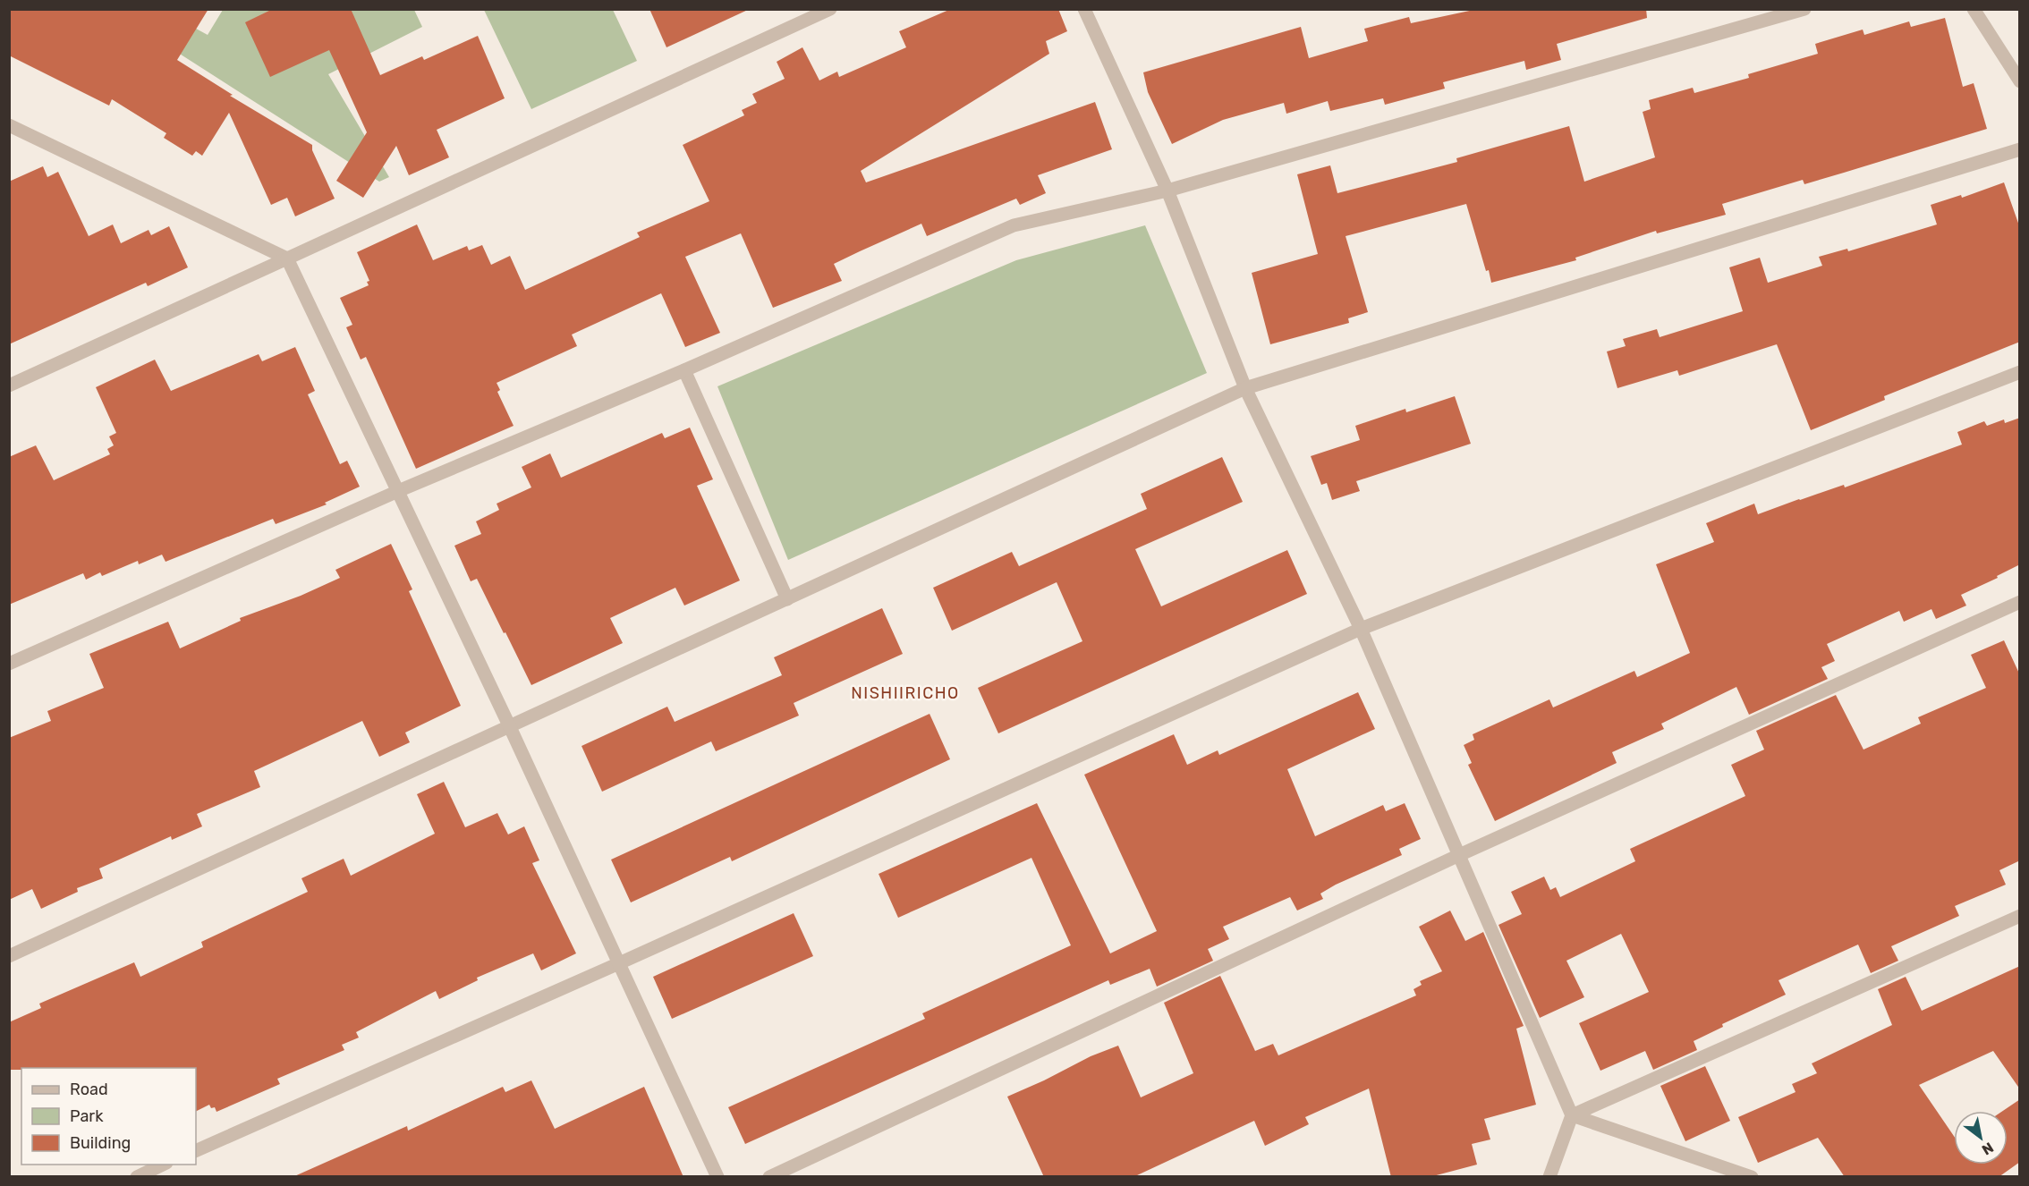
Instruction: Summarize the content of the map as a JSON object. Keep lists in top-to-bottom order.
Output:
{
  "districts": ["NISHIIRICHO"],
  "legend": ["Road", "Park", "Building"],
  "north": "bottom right"
}
